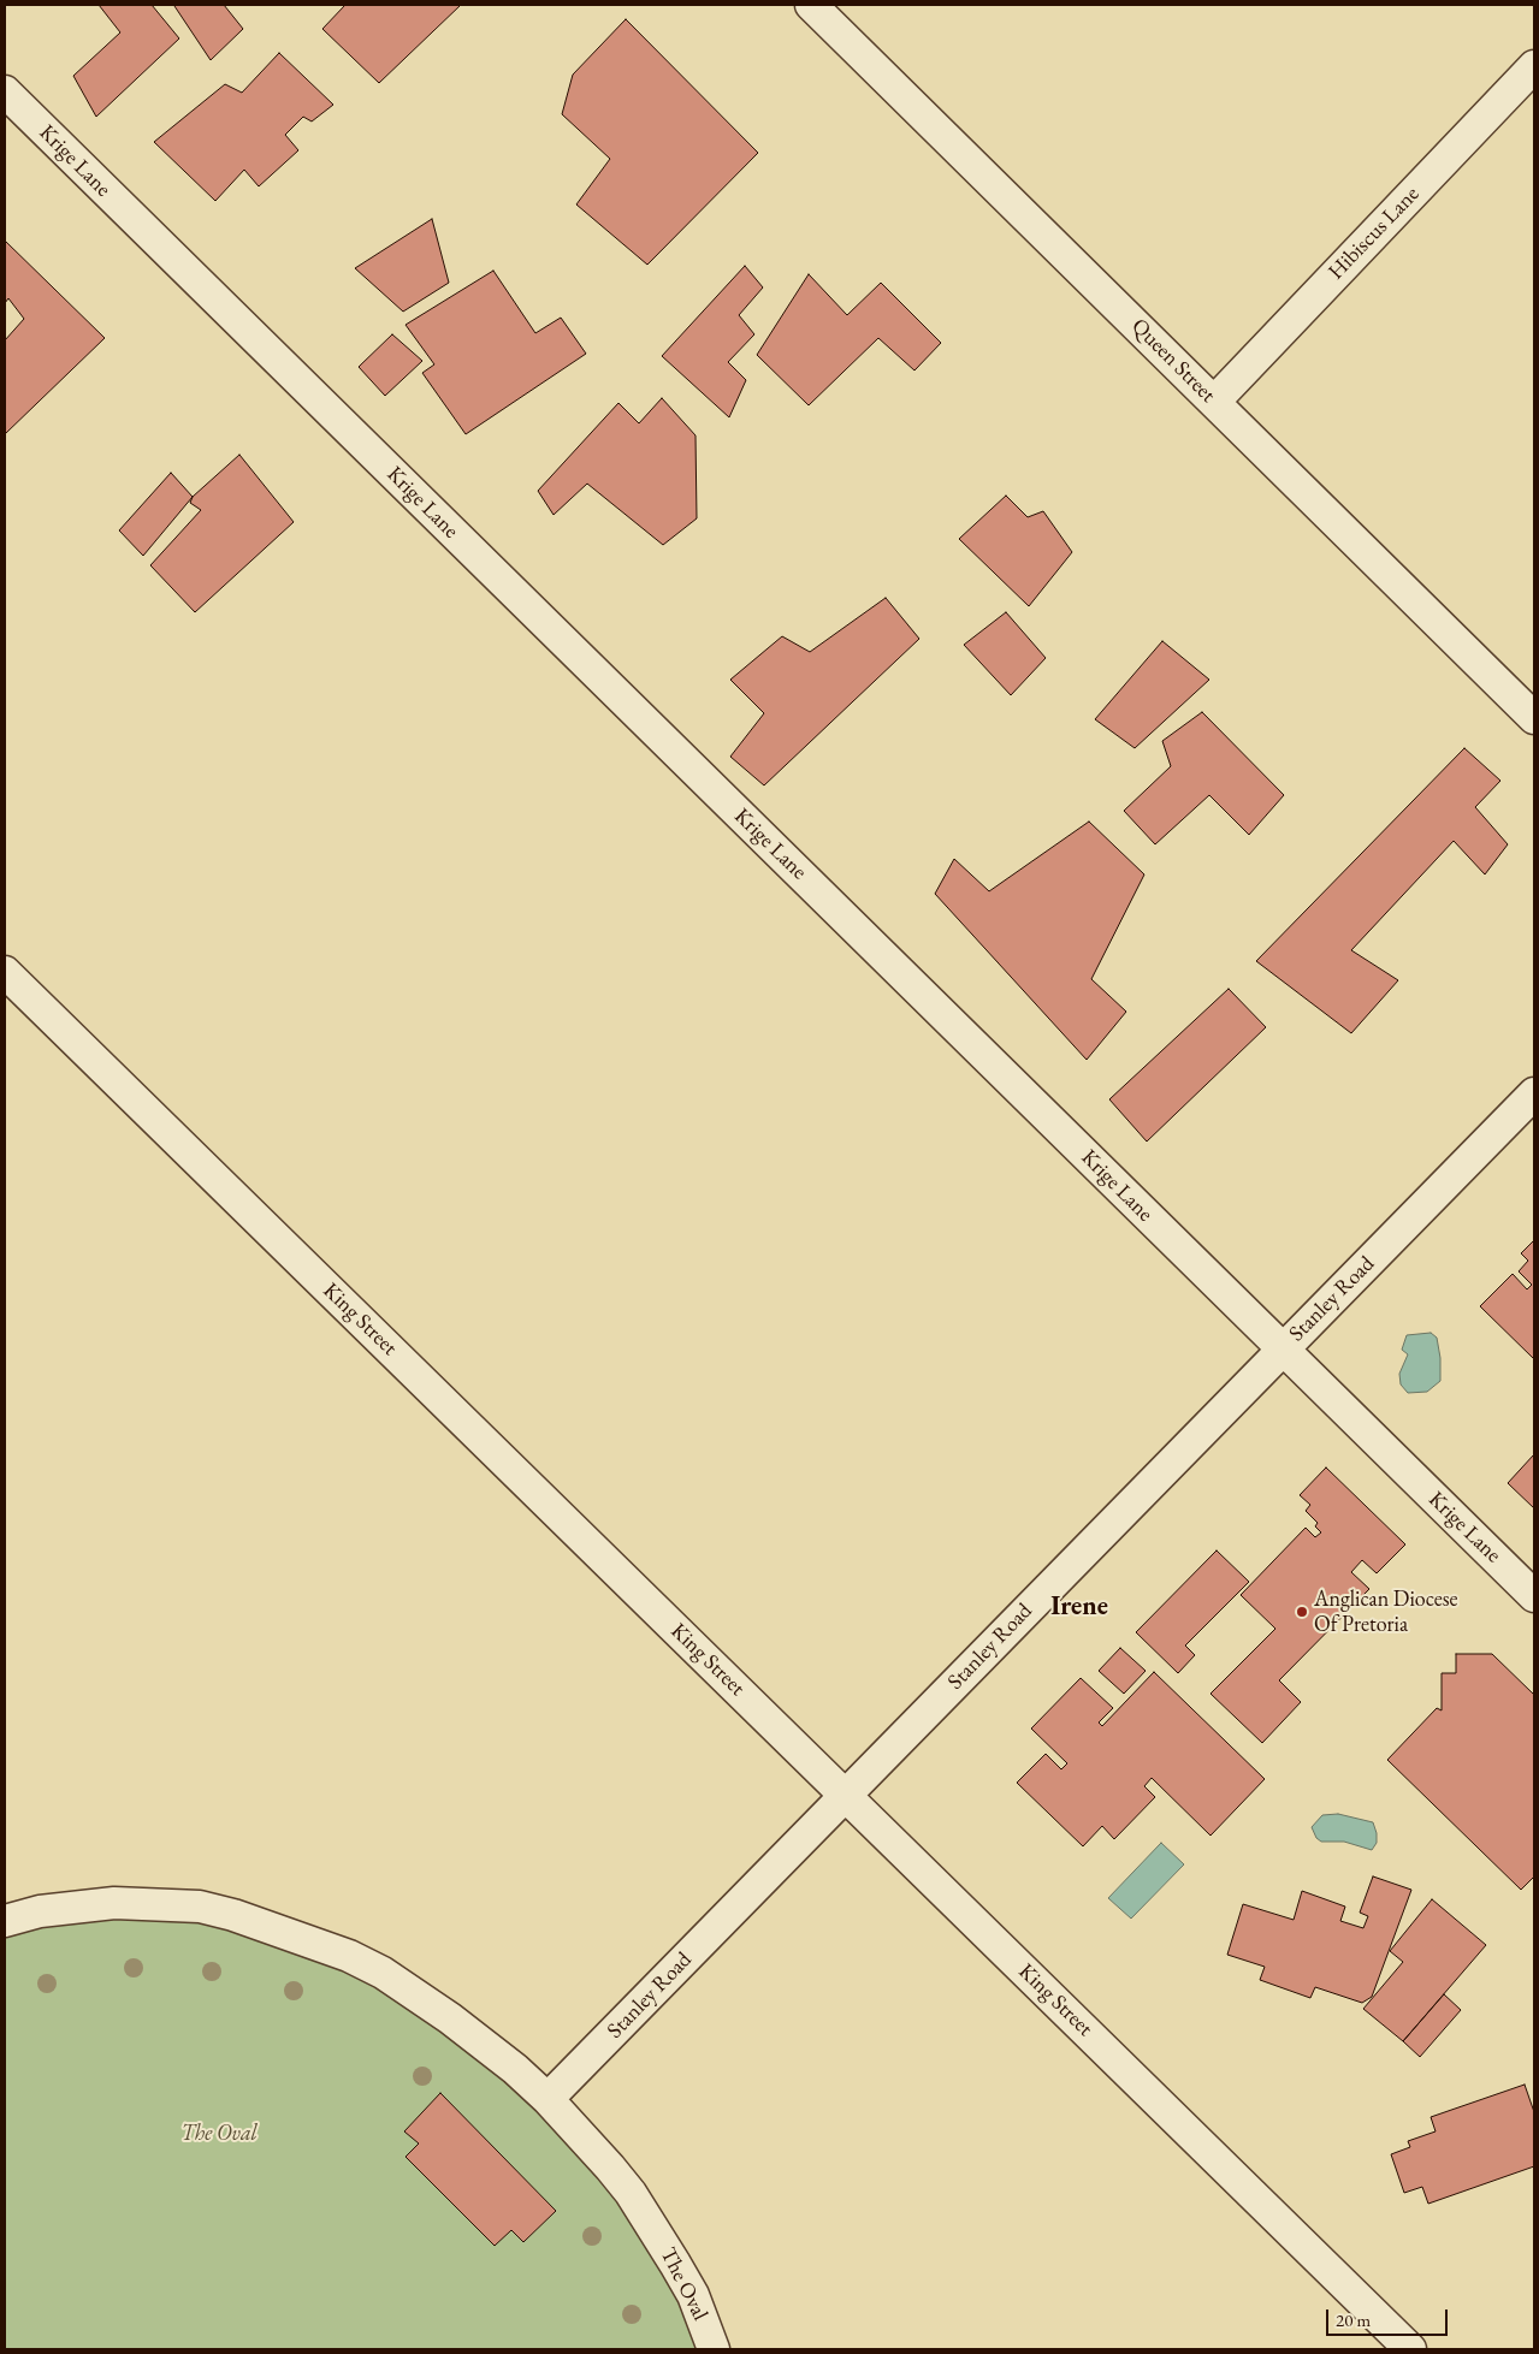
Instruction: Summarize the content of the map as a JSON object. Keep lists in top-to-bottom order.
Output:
{
  "streets": {
    "street": [
      "Krige Lane",
      "Hibiscus Lane",
      "Queen Street",
      "Stanley Road",
      "King Street",
      "The Oval"
    ]
  },
  "crossings": [
    ["Krige Lane", "Stanley Road"],
    ["Hibiscus Lane", "Queen Street"],
    ["Stanley Road", "King Street"],
    ["Stanley Road", "The Oval"]
  ],
  "districts": ["Irene"],
  "parks": ["The Oval"],
  "places": ["Anglican Diocese Of Pretoria"],
  "scale_bar": "20 m"
}
